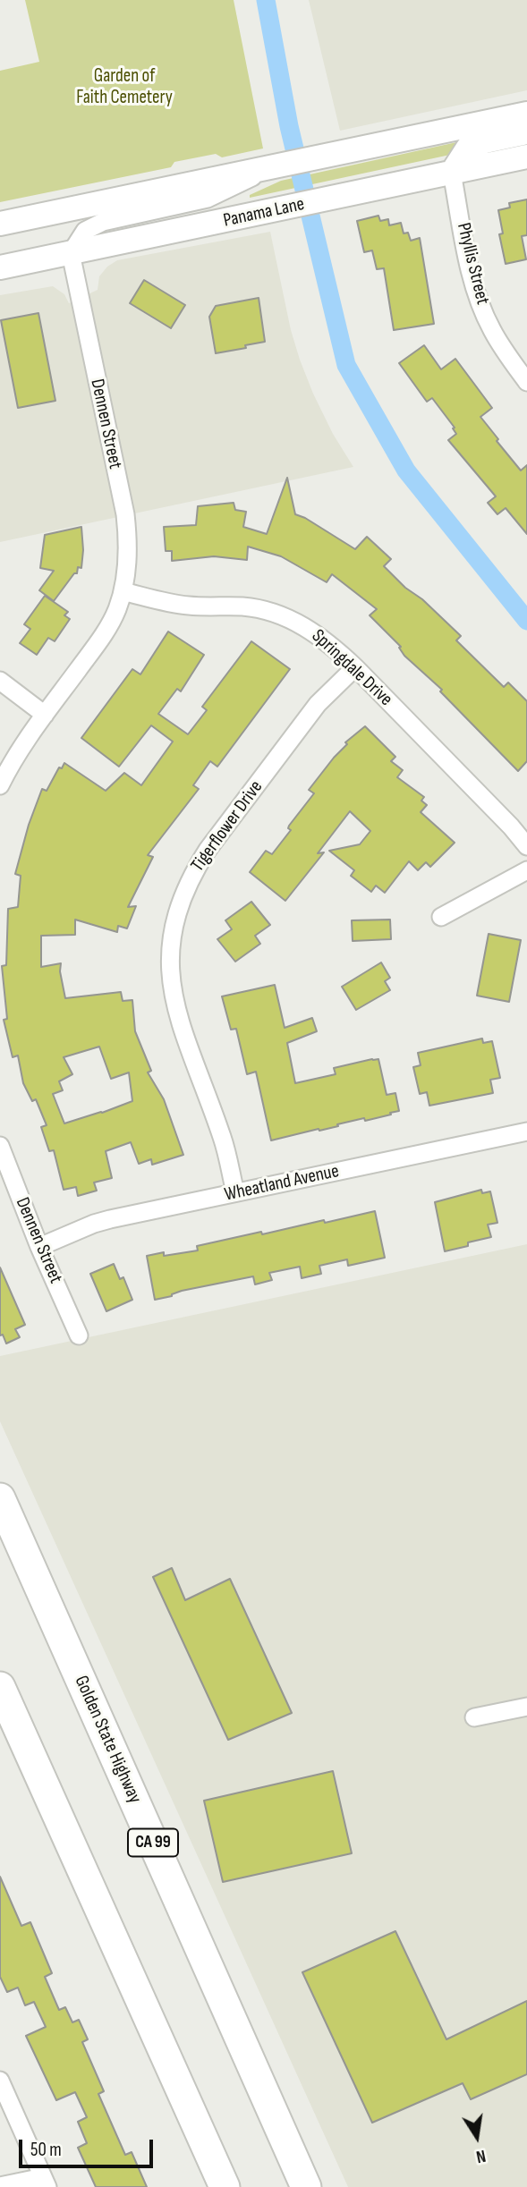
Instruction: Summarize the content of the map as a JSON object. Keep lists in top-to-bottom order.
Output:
{
  "streets": {
    "highway": ["Golden State Highway", "CA 99"],
    "main road": ["Panama Lane"],
    "street": [
      "Phyllis Street",
      "Dennen Street",
      "Springdale Drive",
      "Tigerflower Drive",
      "Wheatland Avenue"
    ]
  },
  "crossings": [
    ["Panama Lane", "Phyllis Street"],
    ["Panama Lane", "Dennen Street"],
    ["Dennen Street", "Springdale Drive"],
    ["Dennen Street", "Wheatland Avenue"],
    ["Springdale Drive", "Tigerflower Drive"],
    ["Tigerflower Drive", "Wheatland Avenue"]
  ],
  "parks": ["Garden of Faith Cemetery"],
  "scale_bar": "50 m",
  "north": "bottom"
}
